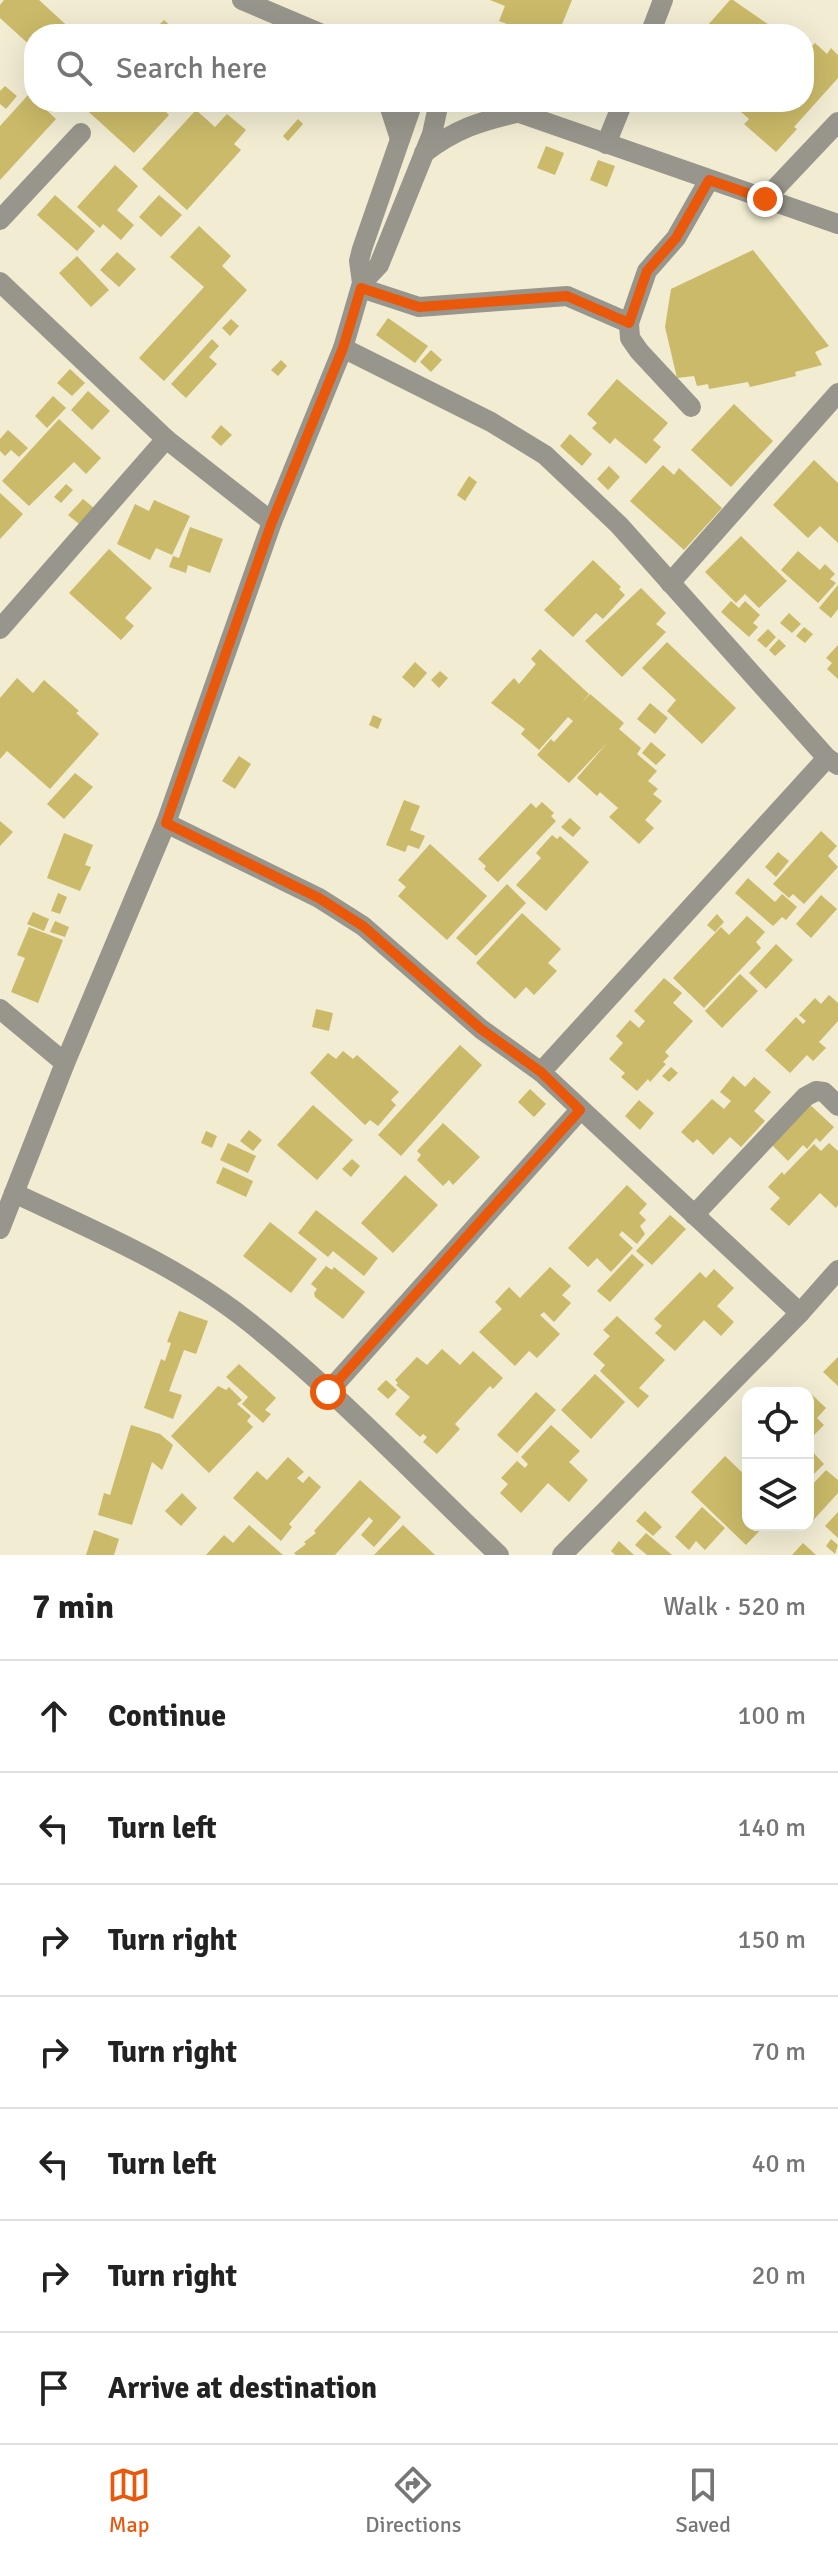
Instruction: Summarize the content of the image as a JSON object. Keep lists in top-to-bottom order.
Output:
{
  "page": {
    "search": "Search here",
    "heading": ["7 min", "Walk · 520 m"],
    "list": [
      ["Continue", "100 m"],
      ["Turn left", "140 m"],
      ["Turn right", "150 m"],
      ["Turn right", "70 m"],
      ["Turn left", "40 m"],
      ["Turn right", "20 m"],
      "Arrive at destination"
    ],
    "nav": ["Map", "Directions", "Saved"]
  }
}
